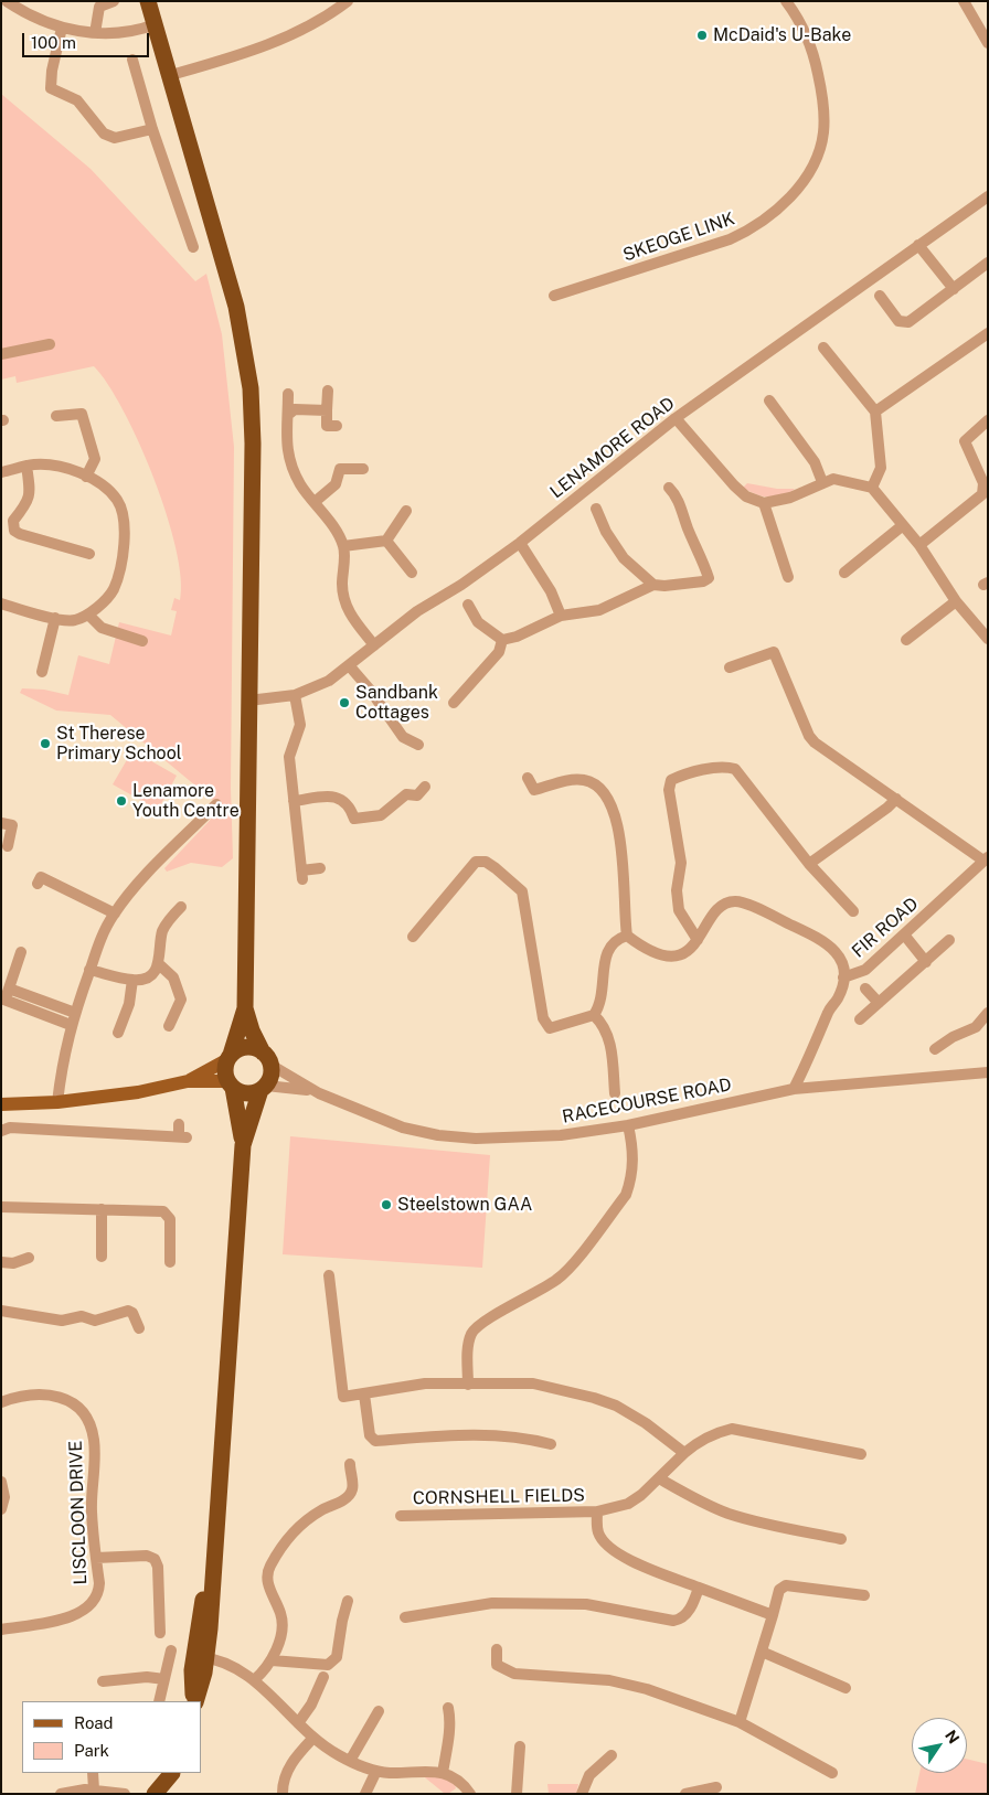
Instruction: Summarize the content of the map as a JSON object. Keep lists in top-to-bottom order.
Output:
{
  "streets": {
    "street": [
      "SKEOGE LINK",
      "LENAMORE ROAD",
      "FIR ROAD",
      "RACECOURSE ROAD",
      "CORNSHELL FIELDS",
      "LISCLOON DRIVE"
    ]
  },
  "crossings": [
    ["FIR ROAD", "RACECOURSE ROAD"]
  ],
  "places": [
    "McDaid's U-Bake",
    "Sandbank Cottages",
    "St Therese Primary School",
    "Lenamore Youth Centre",
    "Steelstown GAA"
  ],
  "legend": ["Road", "Park"],
  "scale_bar": "100 m",
  "north": "top right"
}
